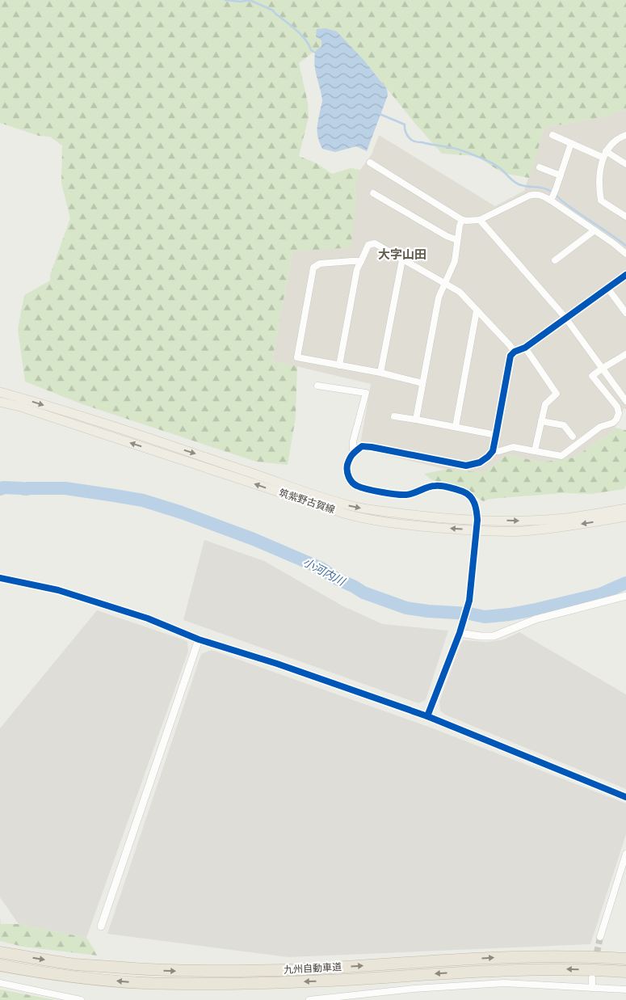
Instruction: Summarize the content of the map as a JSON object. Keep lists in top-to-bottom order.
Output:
{
  "streets": {
    "highway": ["九州自動車道"],
    "main road": ["筑紫野古賀線"]
  },
  "districts": ["大字山田"],
  "water": ["小河内川"]
}
